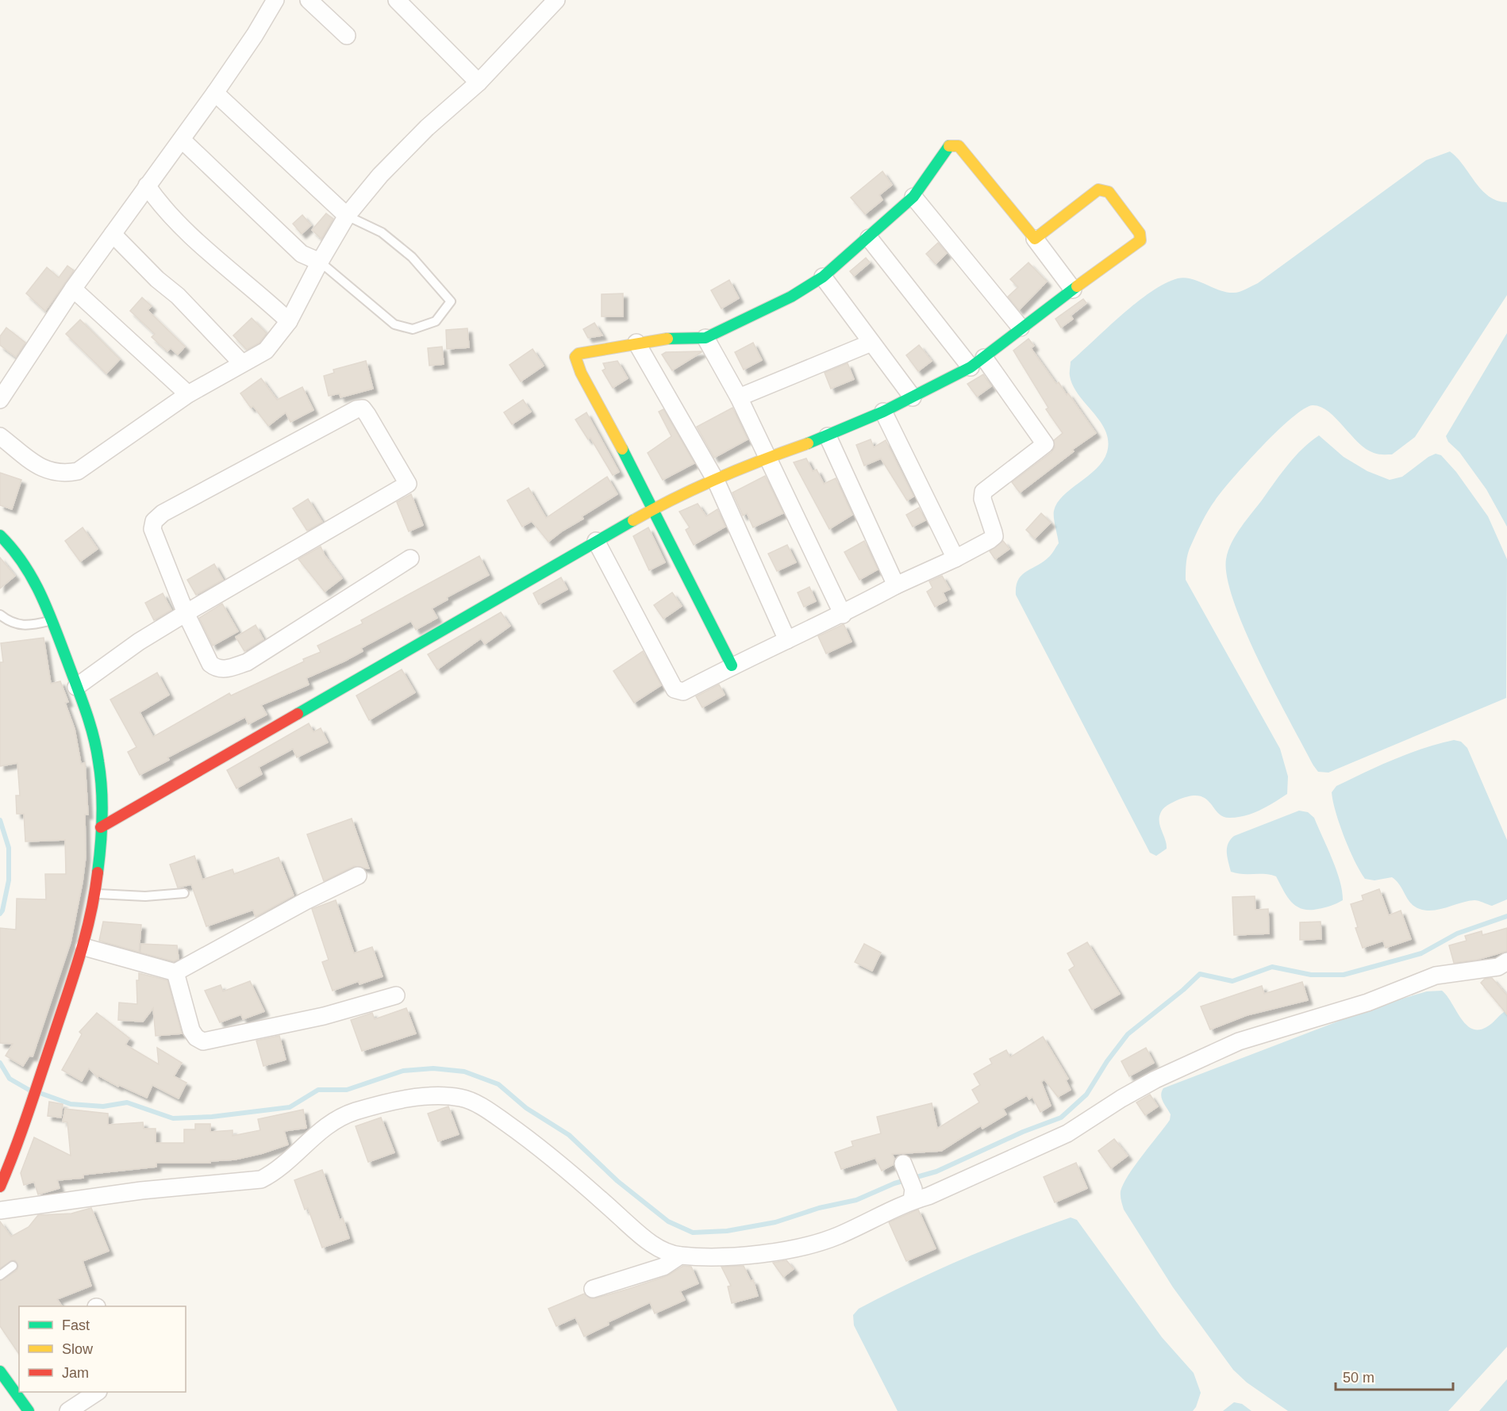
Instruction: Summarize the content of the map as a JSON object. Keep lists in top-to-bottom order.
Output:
{
  "legend": ["Fast", "Slow", "Jam"],
  "scale_bar": "50 m"
}
